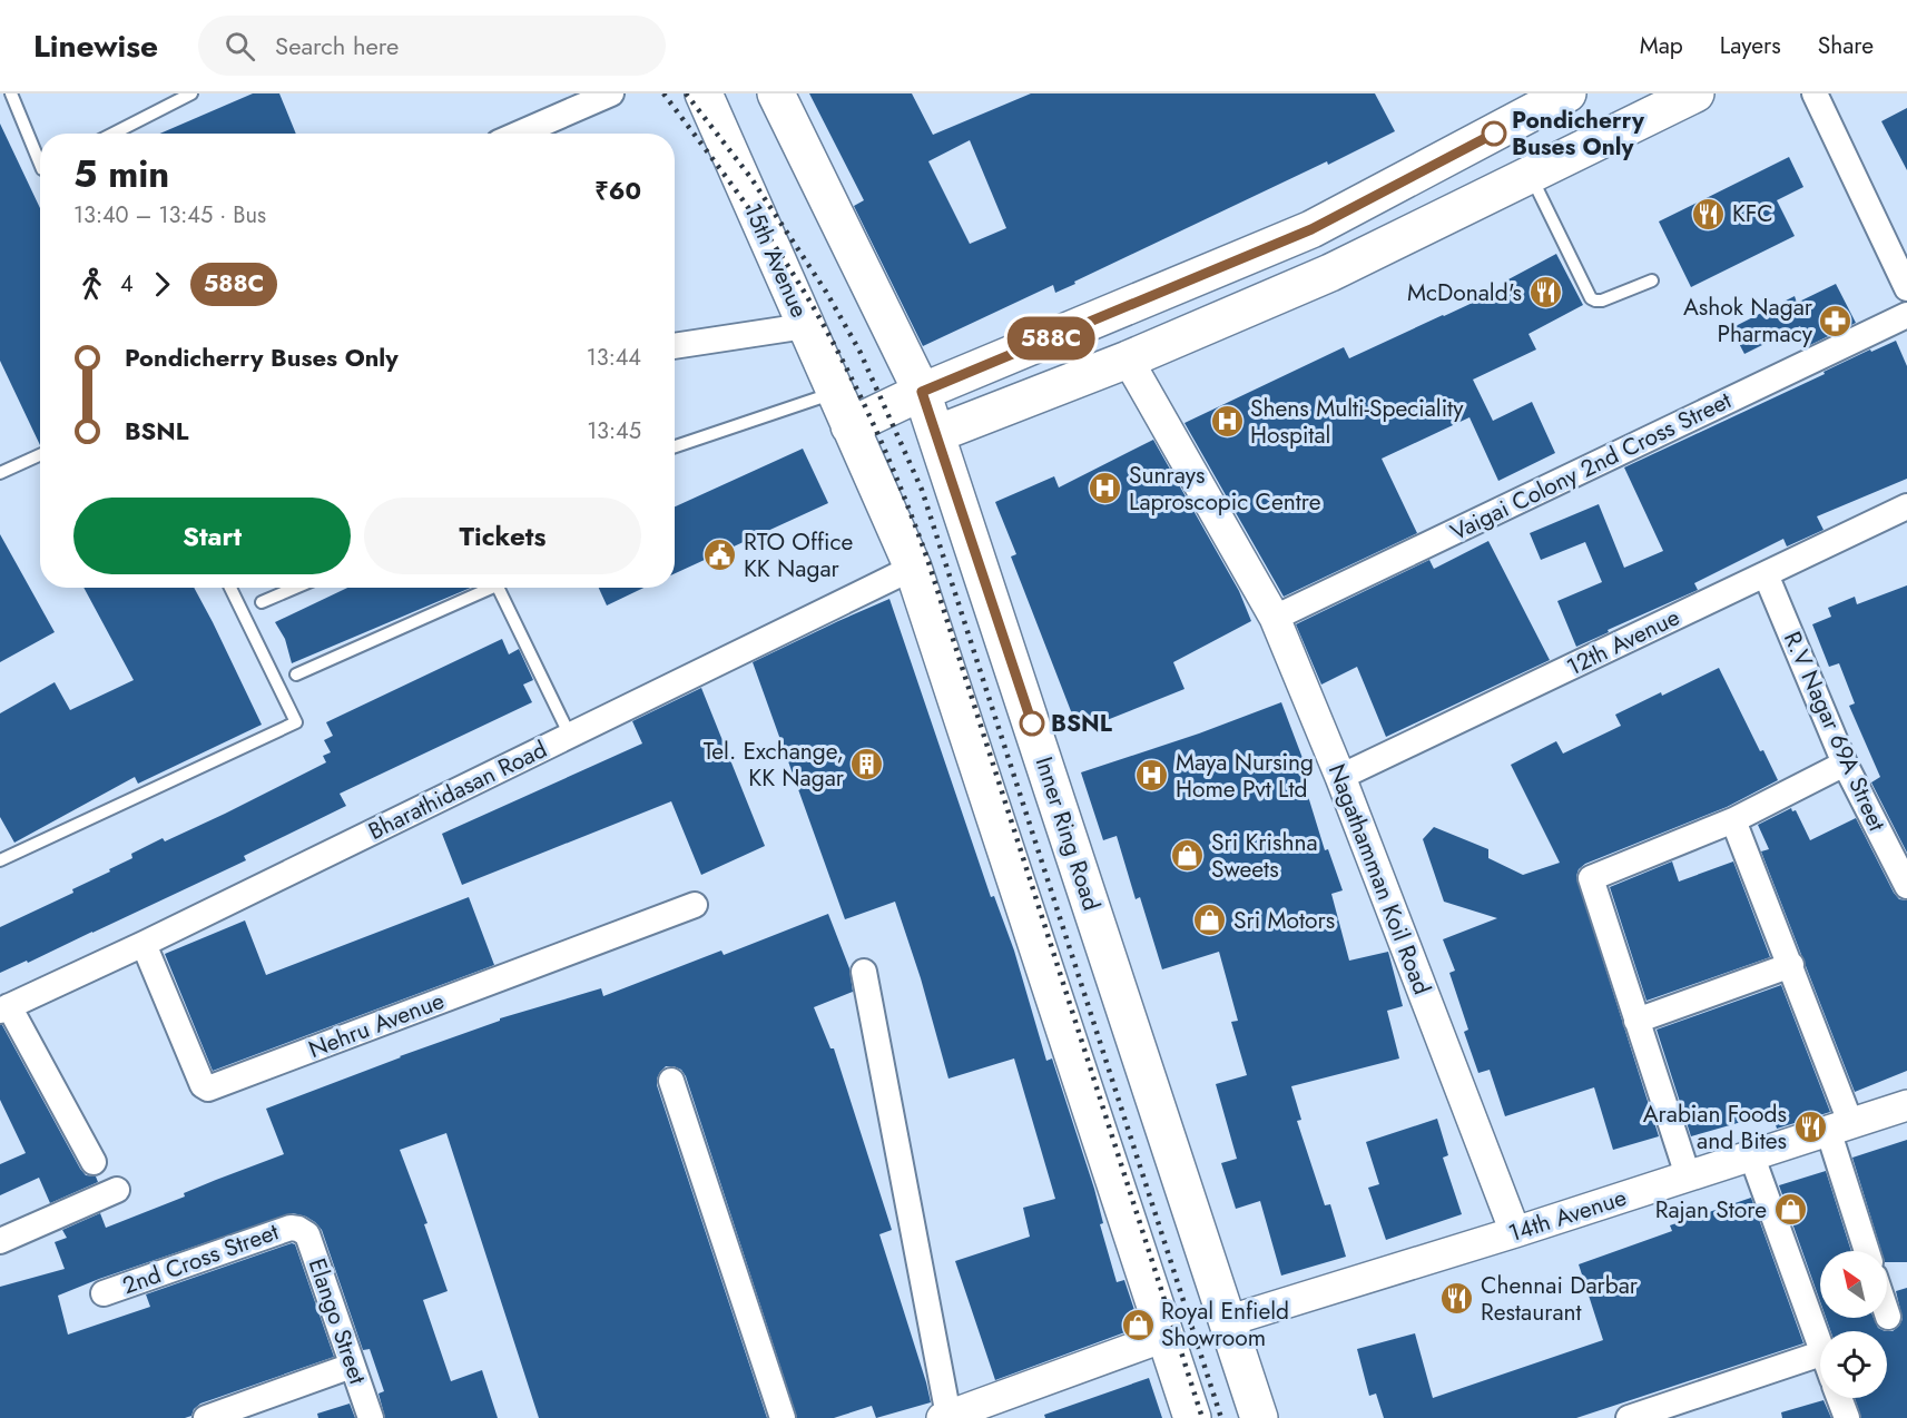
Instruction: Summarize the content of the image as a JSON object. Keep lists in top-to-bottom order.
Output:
{
  "streets": {
    "main road": ["15th Avenue", "Inner Ring Road"],
    "street": [
      "Vaigai Colony 2nd Cross Street",
      "12th Avenue",
      "R.V Nagar 69A Street",
      "Bharathidasan Road",
      "Nagathamman Koil Road",
      "Nehru Avenue",
      "14th Avenue",
      "2nd Cross Street",
      "Elango Street"
    ]
  },
  "crossings": [
    ["Vaigai Colony 2nd Cross Street", "Nagathamman Koil Road"],
    ["12th Avenue", "R.V Nagar 69A Street"],
    ["12th Avenue", "Nagathamman Koil Road"],
    ["Bharathidasan Road", "Nehru Avenue"],
    ["Inner Ring Road", "14th Avenue"],
    ["Nagathamman Koil Road", "14th Avenue"],
    ["2nd Cross Street", "Elango Street"]
  ],
  "places": {
    "other": ["Pondicherry Buses Only", "BSNL"],
    "restaurant": [
      "KFC",
      "McDonald's",
      "Arabian Foods and Bites",
      "Chennai Darbar Restaurant"
    ],
    "pharmacy": ["Ashok Nagar Pharmacy"],
    "hospital": ["Shens Multi-Speciality Hospital", "Sunrays Laproscopic Centre", "Maya Nursing Home Pvt Ltd"],
    "public building": ["RTO Office KK Nagar"],
    "building": ["Tel. Exchange, KK Nagar"],
    "shop": [
      "Sri Krishna Sweets",
      "Sri Motors",
      "Rajan Store",
      "Royal Enfield Showroom"
    ]
  },
  "lines": ["bus line 588C"],
  "north": "top left",
  "page": {
    "header": "Linewise",
    "search": "Search here",
    "nav": ["Map", "Layers", "Share"],
    "on_map": "588C",
    "heading": ["5 min", "13:40 – 13:45 · Bus", "₹60"],
    "legs": ["4", "588C"],
    "list": [
      {
        "name": "Pondicherry Buses Only",
        "value": "13:44"
      },
      {
        "name": "BSNL",
        "value": "13:45"
      }
    ],
    "buttons": ["Start", "Tickets"]
  }
}
